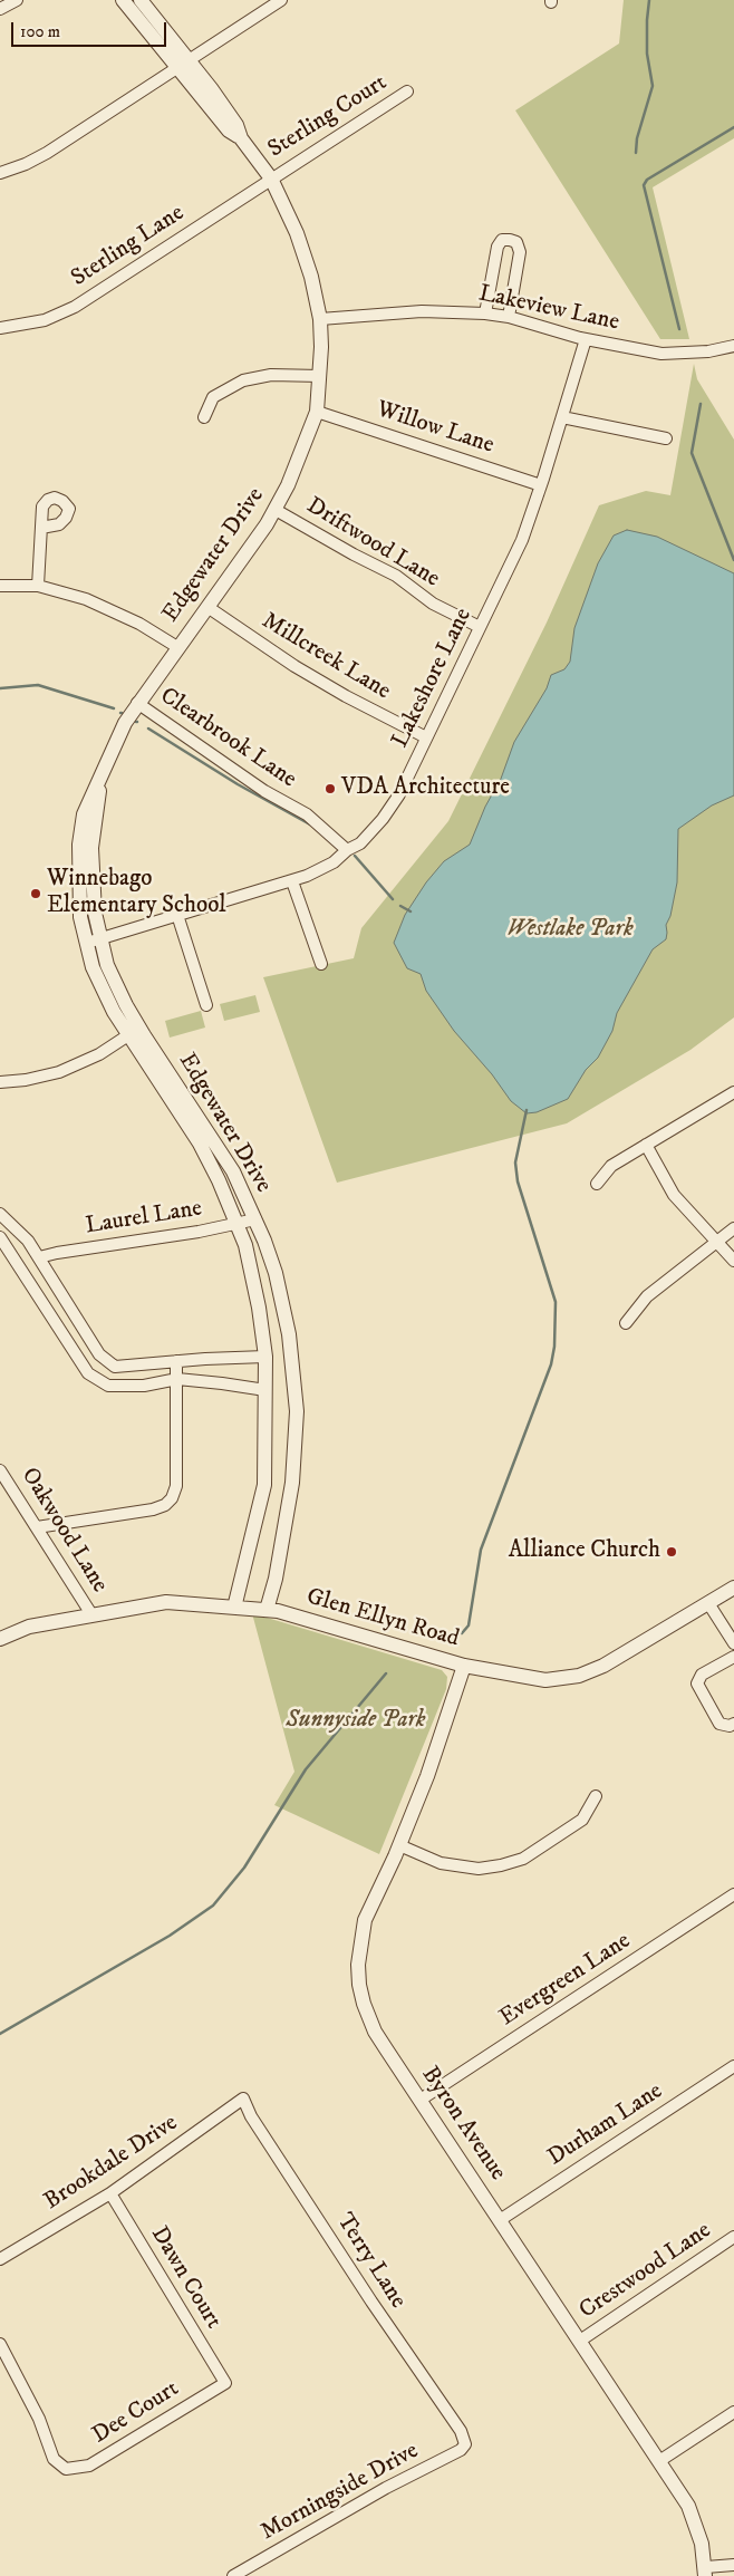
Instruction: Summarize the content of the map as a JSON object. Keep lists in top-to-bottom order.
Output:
{
  "streets": {
    "street": [
      "Sterling Court",
      "Sterling Lane",
      "Lakeview Lane",
      "Willow Lane",
      "Driftwood Lane",
      "Edgewater Drive",
      "Millcreek Lane",
      "Lakeshore Lane",
      "Clearbrook Lane",
      "Laurel Lane",
      "Oakwood Lane",
      "Glen Ellyn Road",
      "Evergreen Lane",
      "Byron Avenue",
      "Durham Lane",
      "Brookdale Drive",
      "Terry Lane",
      "Crestwood Lane",
      "Dawn Court",
      "Dee Court",
      "Morningside Drive"
    ]
  },
  "crossings": [
    ["Sterling Court", "Sterling Lane"],
    ["Sterling Court", "Edgewater Drive"],
    ["Sterling Lane", "Edgewater Drive"],
    ["Lakeview Lane", "Edgewater Drive"],
    ["Lakeview Lane", "Lakeshore Lane"],
    ["Willow Lane", "Edgewater Drive"],
    ["Willow Lane", "Lakeshore Lane"],
    ["Driftwood Lane", "Edgewater Drive"],
    ["Driftwood Lane", "Lakeshore Lane"],
    ["Edgewater Drive", "Millcreek Lane"],
    ["Edgewater Drive", "Lakeshore Lane"],
    ["Edgewater Drive", "Clearbrook Lane"],
    ["Edgewater Drive", "Laurel Lane"],
    ["Edgewater Drive", "Glen Ellyn Road"],
    ["Millcreek Lane", "Lakeshore Lane"],
    ["Lakeshore Lane", "Clearbrook Lane"],
    ["Oakwood Lane", "Glen Ellyn Road"],
    ["Glen Ellyn Road", "Byron Avenue"],
    ["Evergreen Lane", "Byron Avenue"],
    ["Byron Avenue", "Durham Lane"],
    ["Byron Avenue", "Crestwood Lane"],
    ["Brookdale Drive", "Terry Lane"],
    ["Brookdale Drive", "Dawn Court"],
    ["Terry Lane", "Morningside Drive"],
    ["Dawn Court", "Dee Court"]
  ],
  "parks": ["Westlake Park", "Sunnyside Park"],
  "places": ["VDA Architecture", "Winnebago Elementary School", "Alliance Church"],
  "scale_bar": "100 m"
}
